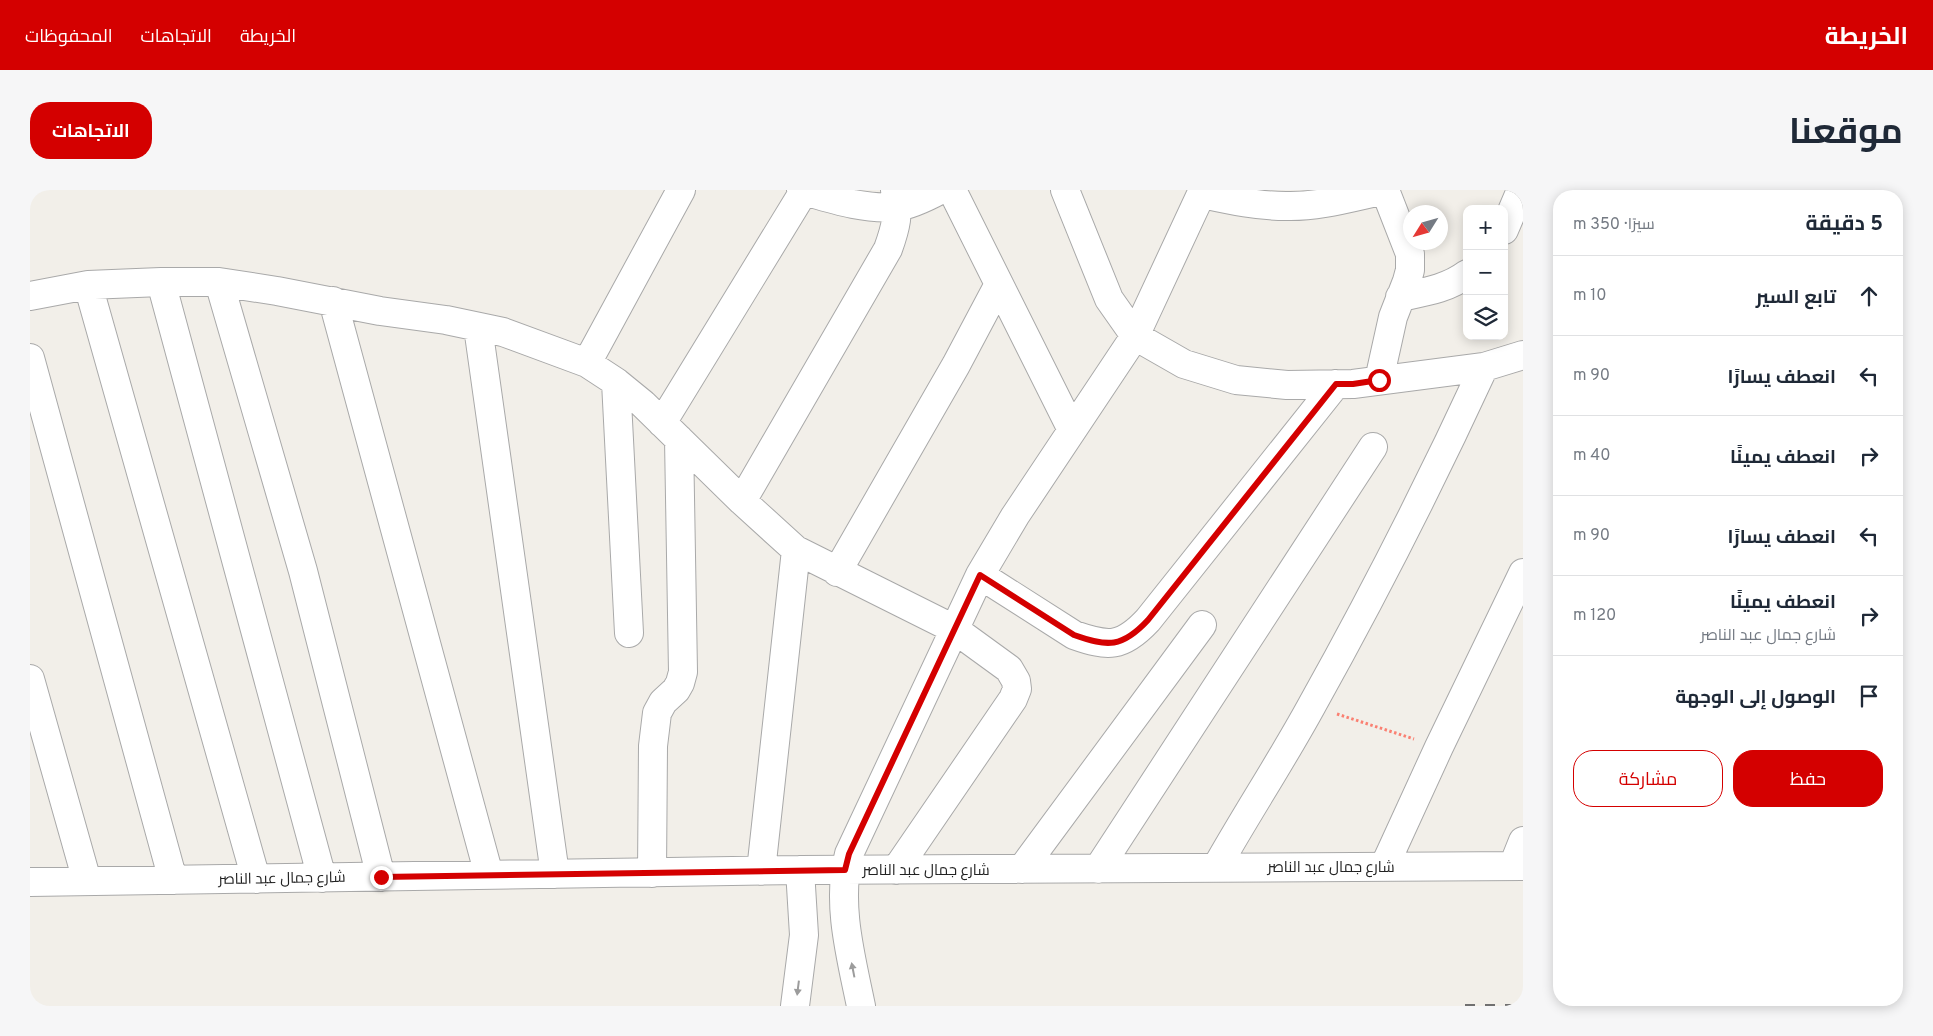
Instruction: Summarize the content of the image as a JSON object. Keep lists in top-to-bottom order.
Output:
{
  "streets": {
    "street": ["شارع جمال عبد الناصر"]
  },
  "north": "bottom left",
  "page": {
    "header": "الخريطة",
    "nav": ["الخريطة", "الاتجاهات", "المحفوظات"],
    "title": "موقعنا",
    "buttons": [
      "الاتجاهات",
      ["حفظ", "مشاركة"]
    ],
    "heading": ["5 دقيقة", "سيرًا · 350 m"],
    "map_buttons": ["+", "−"],
    "list": [
      ["تابع السير", "10 m"],
      ["انعطف يسارًا", "90 m"],
      ["انعطف يمينًا", "40 m"],
      ["انعطف يسارًا", "90 m"],
      ["انعطف يمينًا", "شارع جمال عبد الناصر", "120 m"],
      "الوصول إلى الوجهة"
    ]
  }
}
